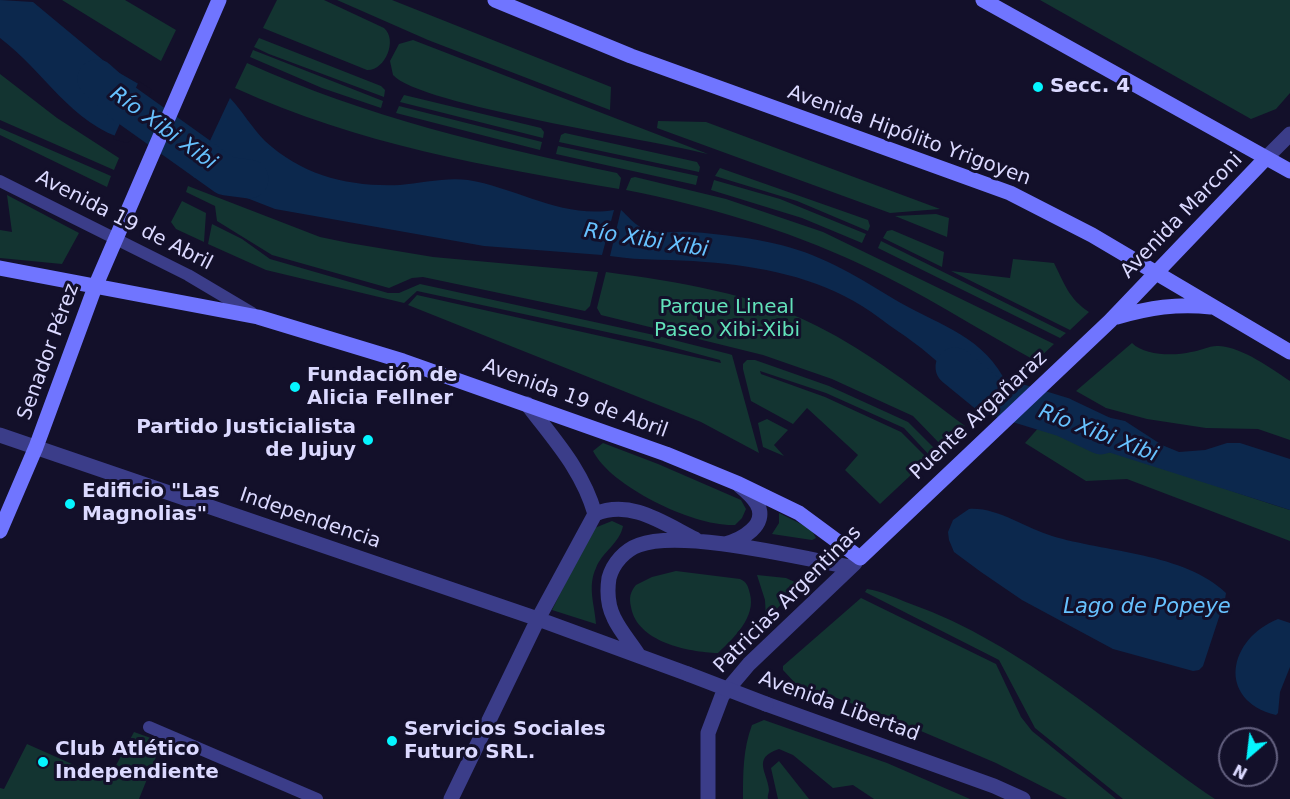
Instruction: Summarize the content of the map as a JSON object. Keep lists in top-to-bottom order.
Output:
{
  "streets": {
    "main road": [
      "Avenida Hipólito Yrigoyen",
      "Avenida Marconi",
      "Avenida 19 de Abril",
      "Senador Pérez",
      "Puente Argañaraz",
      "Patricias Argentinas"
    ],
    "street": ["Independencia", "Avenida Libertad"]
  },
  "crossings": [
    ["Avenida Hipólito Yrigoyen", "Avenida Marconi"],
    ["Avenida Marconi", "Puente Argañaraz"],
    ["Avenida 19 de Abril", "Senador Pérez"],
    ["Avenida 19 de Abril", "Patricias Argentinas"],
    ["Senador Pérez", "Independencia"],
    ["Puente Argañaraz", "Patricias Argentinas"],
    ["Independencia", "Avenida Libertad"]
  ],
  "water": ["Río Xibi Xibi", "Lago de Popeye"],
  "parks": ["Parque Lineal Paseo Xibi-Xibi"],
  "places": [
    "Secc. 4",
    "Fundación de Alicia Fellner",
    "Partido Justicialista de Jujuy",
    "Edificio \"Las Magnolias\"",
    "Servicios Sociales Futuro SRL.",
    "Club Atlético Independiente"
  ],
  "north": "bottom left"
}
